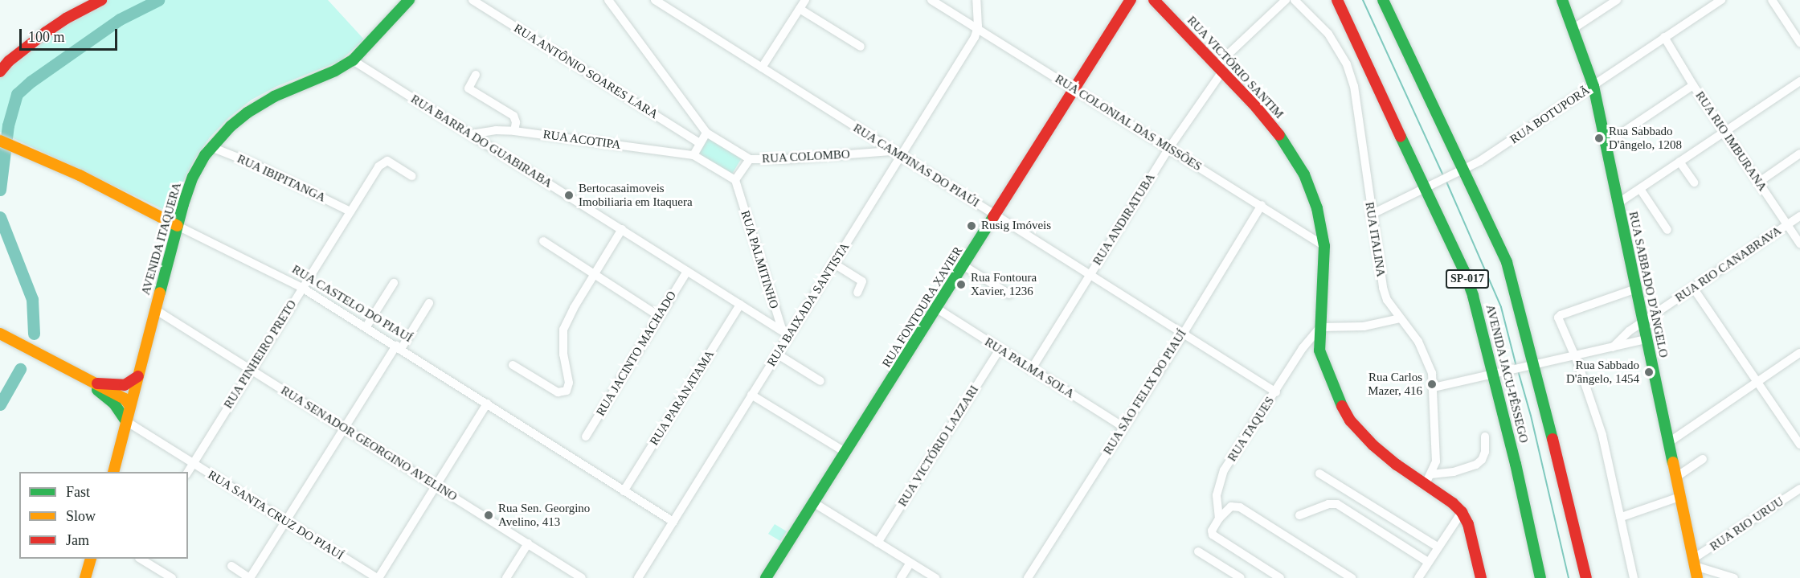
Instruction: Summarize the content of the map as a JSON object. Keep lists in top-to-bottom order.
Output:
{
  "streets": {
    "main road": [
      "RUA VICTÓRIO SANTIM",
      "AVENIDA ITAQUERA",
      "SP-017",
      "RUA SABBADO D'ÂNGELO",
      "RUA CASTELO DO PIAUÍ",
      "RUA FONTOURA XAVIER",
      "AVENIDA JACU-PÊSSEGO"
    ],
    "street": [
      "RUA ANTÔNIO SOARES LARA",
      "RUA BOTUPORÃ",
      "RUA COLONIAL DAS MISSÕES",
      "RUA ACOTIPA",
      "RUA BARRA DO GUABIRABA",
      "RUA RIO IMBURANA",
      "RUA COLOMBO",
      "RUA CAMPINAS DO PIAÚI",
      "RUA IBIPITANGA",
      "RUA ANDIRATUBA",
      "RUA ITALINA",
      "RUA PALMITINHO",
      "RUA RIO CANABRAVA",
      "RUA BAIXADA SANTISTA",
      "RUA JACINTO MACHADO",
      "RUA PINHEIRO PRETO",
      "RUA PALMA SOLA",
      "RUA SÃO FELIX DO PIAUÍ",
      "RUA PARANATAMA",
      "RUA TAQUES",
      "RUA SENADOR GEORGINO AVELINO",
      "RUA VICTÓRIO LAZZARI",
      "RUA SANTA CRUZ DO PIAUÍ",
      "RUA RIO URUU"
    ]
  },
  "crossings": [
    ["RUA VICTÓRIO SANTIM", "RUA COLONIAL DAS MISSÕES"],
    ["RUA VICTÓRIO SANTIM", "RUA ANDIRATUBA"],
    ["RUA VICTÓRIO SANTIM", "RUA ITALINA"],
    ["RUA VICTÓRIO SANTIM", "RUA TAQUES"],
    ["RUA BOTUPORÃ", "RUA RIO IMBURANA"],
    ["RUA BOTUPORÃ", "RUA ITALINA"],
    ["RUA BOTUPORÃ", "RUA SABBADO D'ÂNGELO"],
    ["RUA BOTUPORÃ", "AVENIDA JACU-PÊSSEGO"],
    ["RUA COLONIAL DAS MISSÕES", "RUA ANDIRATUBA"],
    ["RUA COLONIAL DAS MISSÕES", "RUA BAIXADA SANTISTA"],
    ["RUA COLONIAL DAS MISSÕES", "RUA FONTOURA XAVIER"],
    ["RUA COLONIAL DAS MISSÕES", "RUA SÃO FELIX DO PIAUÍ"],
    ["RUA ACOTIPA", "RUA BARRA DO GUABIRABA"],
    ["RUA BARRA DO GUABIRABA", "AVENIDA ITAQUERA"],
    ["RUA BARRA DO GUABIRABA", "RUA PALMITINHO"],
    ["RUA BARRA DO GUABIRABA", "RUA JACINTO MACHADO"],
    ["RUA BARRA DO GUABIRABA", "RUA PARANATAMA"],
    ["RUA RIO IMBURANA", "RUA RIO CANABRAVA"],
    ["RUA COLOMBO", "RUA CAMPINAS DO PIAÚI"],
    ["RUA CAMPINAS DO PIAÚI", "RUA ANDIRATUBA"],
    ["RUA CAMPINAS DO PIAÚI", "RUA BAIXADA SANTISTA"],
    ["RUA CAMPINAS DO PIAÚI", "RUA FONTOURA XAVIER"],
    ["RUA CAMPINAS DO PIAÚI", "RUA SÃO FELIX DO PIAUÍ"],
    ["RUA CAMPINAS DO PIAÚI", "RUA TAQUES"],
    ["RUA IBIPITANGA", "AVENIDA ITAQUERA"],
    ["RUA IBIPITANGA", "RUA PINHEIRO PRETO"],
    ["RUA ANDIRATUBA", "RUA PALMA SOLA"],
    ["AVENIDA ITAQUERA", "RUA CASTELO DO PIAUÍ"],
    ["AVENIDA ITAQUERA", "RUA SENADOR GEORGINO AVELINO"],
    ["AVENIDA ITAQUERA", "RUA SANTA CRUZ DO PIAUÍ"],
    ["RUA RIO CANABRAVA", "RUA SABBADO D'ÂNGELO"],
    ["RUA SABBADO D'ÂNGELO", "RUA RIO URUU"],
    ["RUA CASTELO DO PIAUÍ", "RUA BAIXADA SANTISTA"],
    ["RUA CASTELO DO PIAUÍ", "RUA PINHEIRO PRETO"],
    ["RUA CASTELO DO PIAUÍ", "RUA PARANATAMA"],
    ["RUA FONTOURA XAVIER", "RUA PALMA SOLA"],
    ["RUA PINHEIRO PRETO", "RUA SENADOR GEORGINO AVELINO"],
    ["RUA PINHEIRO PRETO", "RUA SANTA CRUZ DO PIAUÍ"],
    ["RUA PALMA SOLA", "RUA SÃO FELIX DO PIAUÍ"],
    ["RUA PALMA SOLA", "RUA VICTÓRIO LAZZARI"]
  ],
  "places": [
    "Rua Sabbado D'ângelo, 1208",
    "Bertocasaimoveis Imobiliaria em Itaquera",
    "Rusig Imóveis",
    "Rua Fontoura Xavier, 1236",
    "Rua Sabbado D'ângelo, 1454",
    "Rua Carlos Mazer, 416",
    "Rua Sen. Georgino Avelino, 413"
  ],
  "legend": ["Fast", "Slow", "Jam"],
  "scale_bar": "100 m"
}
